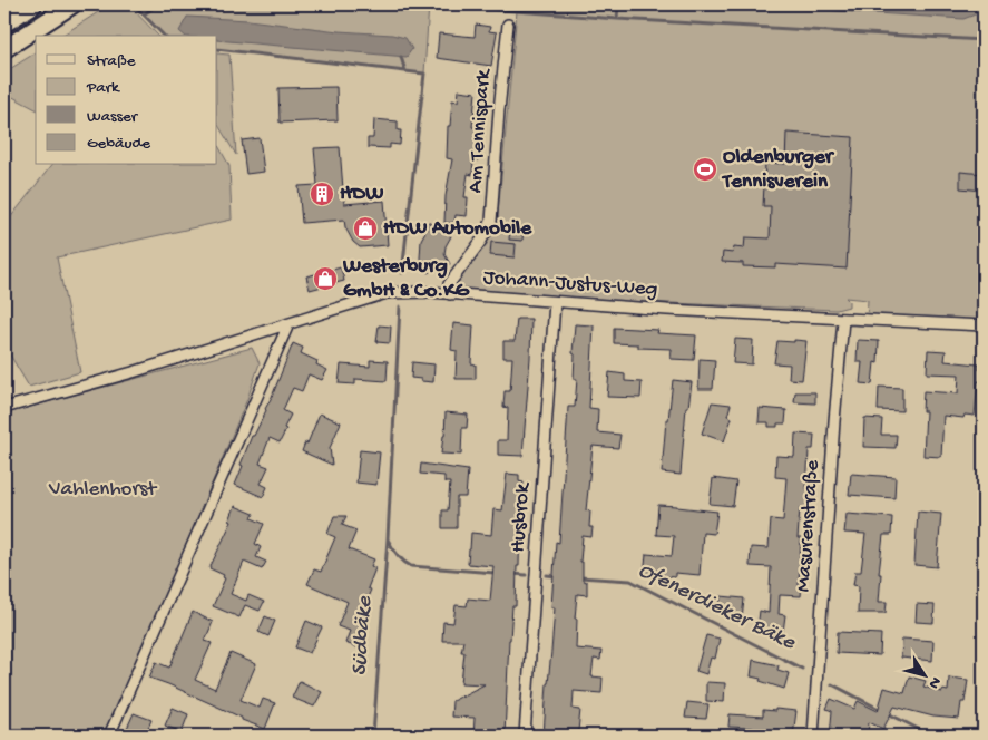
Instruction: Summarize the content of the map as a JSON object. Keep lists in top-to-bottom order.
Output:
{
  "streets": {
    "street": [
      "Am Tennispark",
      "Johann-Justus-Weg",
      "Husbrok",
      "Masurenstraße"
    ]
  },
  "crossings": [
    ["Am Tennispark", "Johann-Justus-Weg"],
    ["Johann-Justus-Weg", "Husbrok"],
    ["Johann-Justus-Weg", "Masurenstraße"]
  ],
  "water": ["Ofenerdieker Bäke", "Südbäke"],
  "parks": ["Vahlenhorst"],
  "places": {
    "sports": ["Oldenburger Tennisverein"],
    "building": ["HDW"],
    "shop": ["HDW Automobile", "Westerburg GmbH & Co.KG"]
  },
  "legend": [
    "Straße",
    "Park",
    "Wasser",
    "Gebäude"
  ],
  "north": "bottom right"
}
